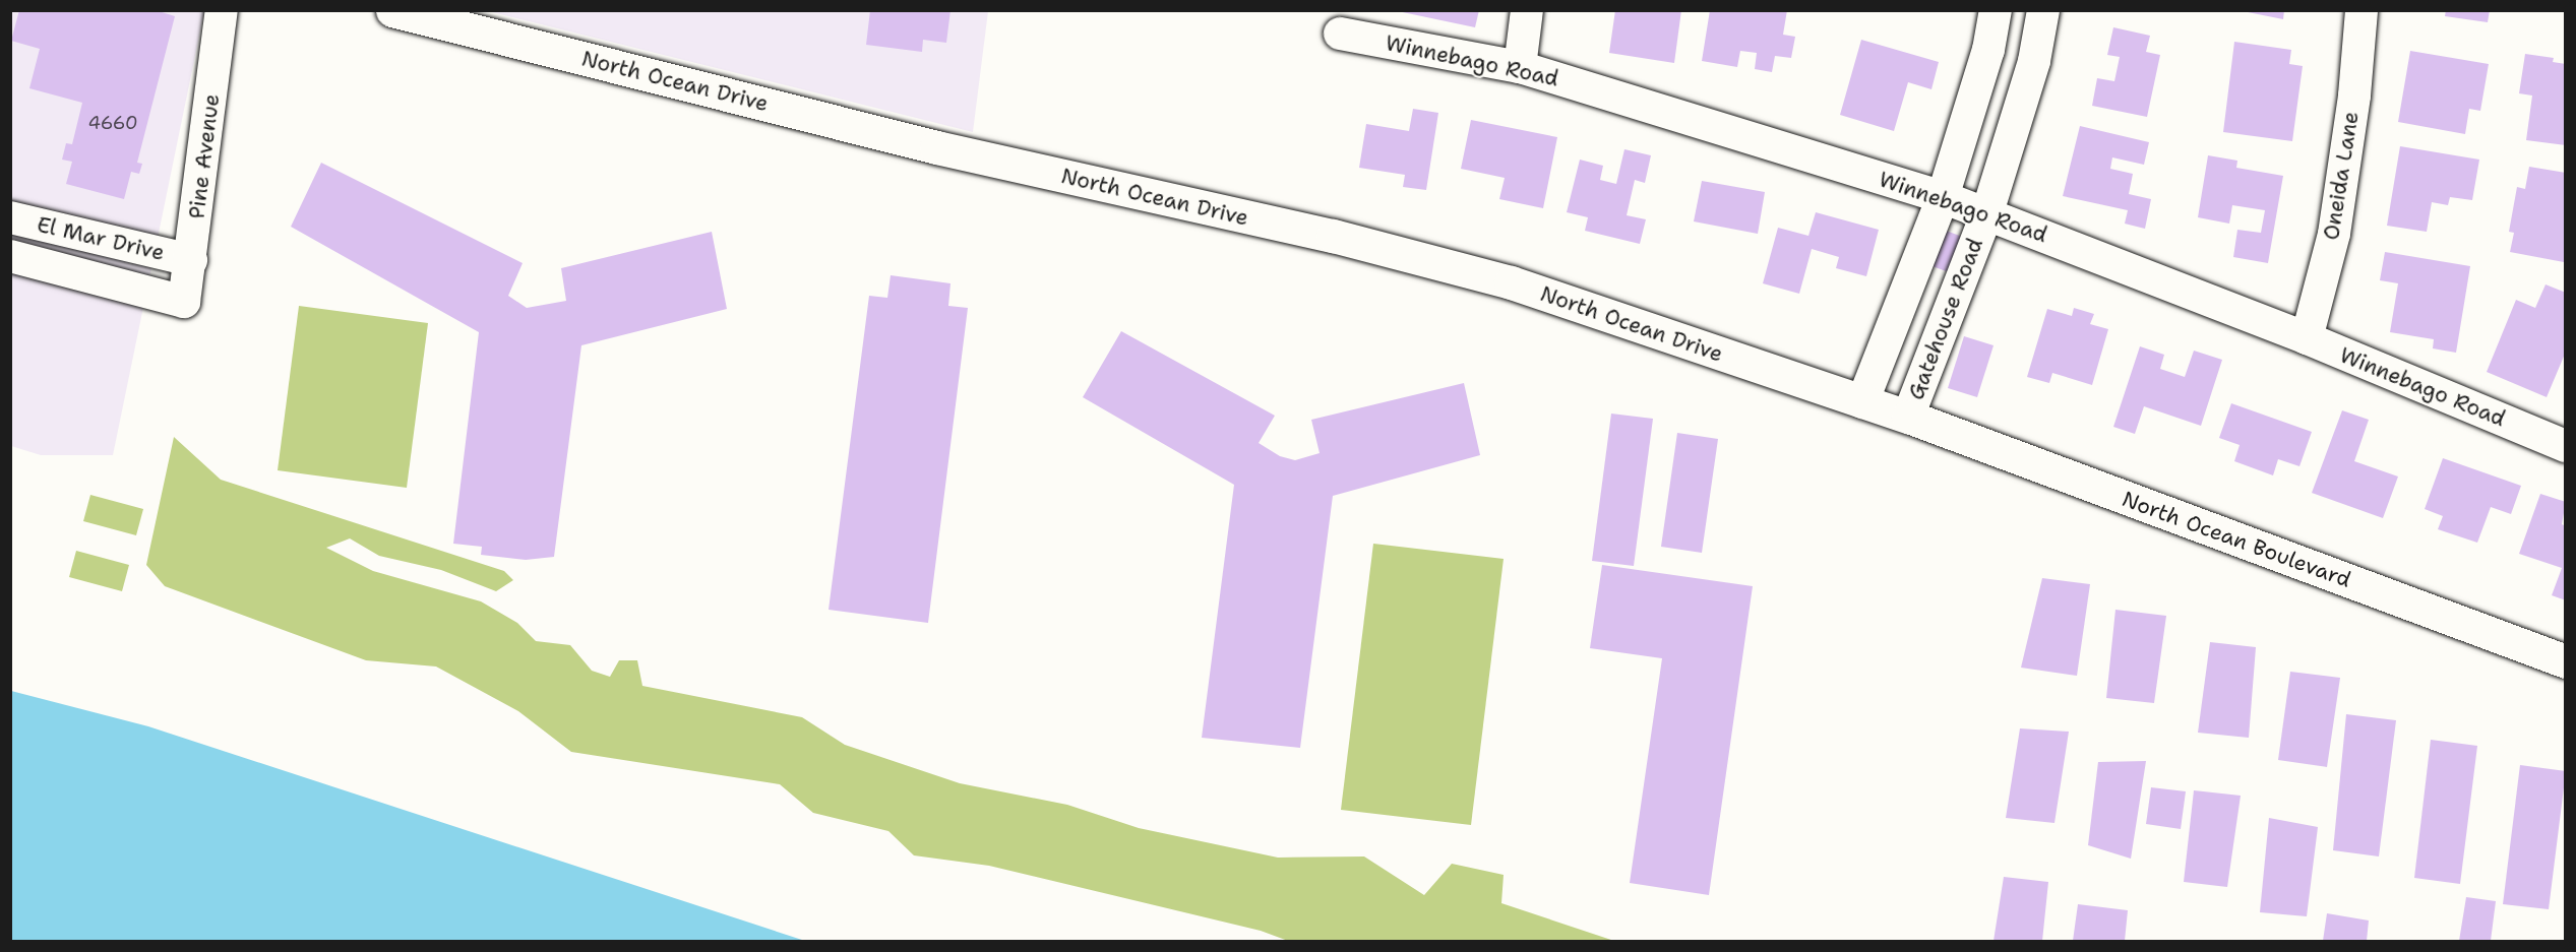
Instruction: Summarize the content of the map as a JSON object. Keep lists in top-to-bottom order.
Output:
{
  "streets": {
    "main road": ["North Ocean Drive", "North Ocean Boulevard"],
    "street": [
      "Winnebago Road",
      "Pine Avenue",
      "Oneida Lane",
      "El Mar Drive",
      "Gatehouse Road"
    ]
  },
  "crossings": [
    ["Winnebago Road", "Oneida Lane"],
    ["Winnebago Road", "Gatehouse Road"],
    ["North Ocean Drive", "Gatehouse Road"],
    ["North Ocean Drive", "North Ocean Boulevard"],
    ["Pine Avenue", "El Mar Drive"],
    ["Gatehouse Road", "North Ocean Boulevard"]
  ],
  "house_numbers": ["4660"]
}
